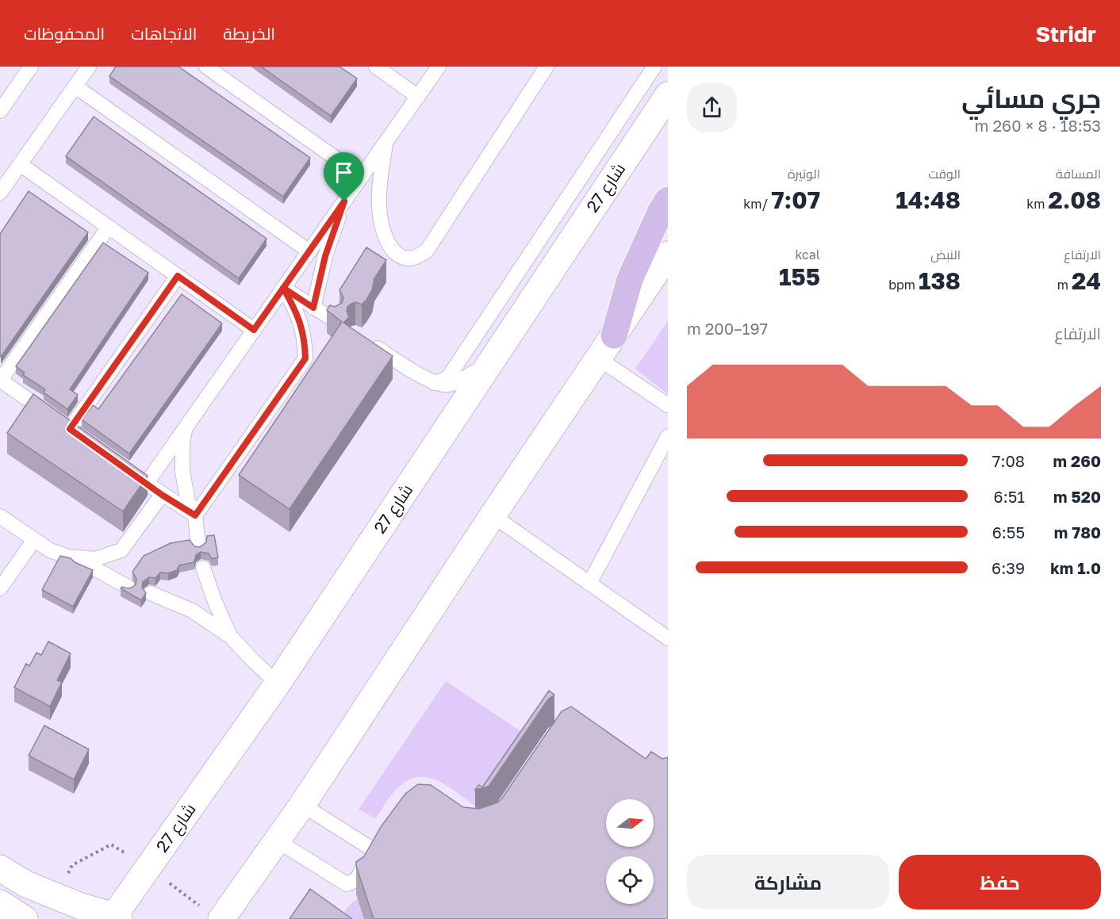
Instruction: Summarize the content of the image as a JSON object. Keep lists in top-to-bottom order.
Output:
{
  "streets": {
    "main road": ["شارع 27"]
  },
  "north": "right",
  "page": {
    "header": "Stridr",
    "nav": ["الخريطة", "الاتجاهات", "المحفوظات"],
    "heading": ["جري مسائي", "18:53 · 8 × 260 m"],
    "stats": [
      ["المسافة", "2.08 km"],
      ["الوقت", "14:48"],
      ["الوتيرة", "7:07 /km"],
      ["الارتفاع", "24 m"],
      ["النبض", "138 bpm"],
      ["kcal", "155"]
    ],
    "chart": ["الارتفاع", "197–200 m"],
    "list": [
      {
        "name": "260 m",
        "note": "7:08"
      },
      {
        "name": "520 m",
        "note": "6:51"
      },
      {
        "name": "780 m",
        "note": "6:55"
      },
      {
        "name": "1.0 km",
        "note": "6:39"
      }
    ],
    "buttons": ["حفظ", "مشاركة"]
  }
}
